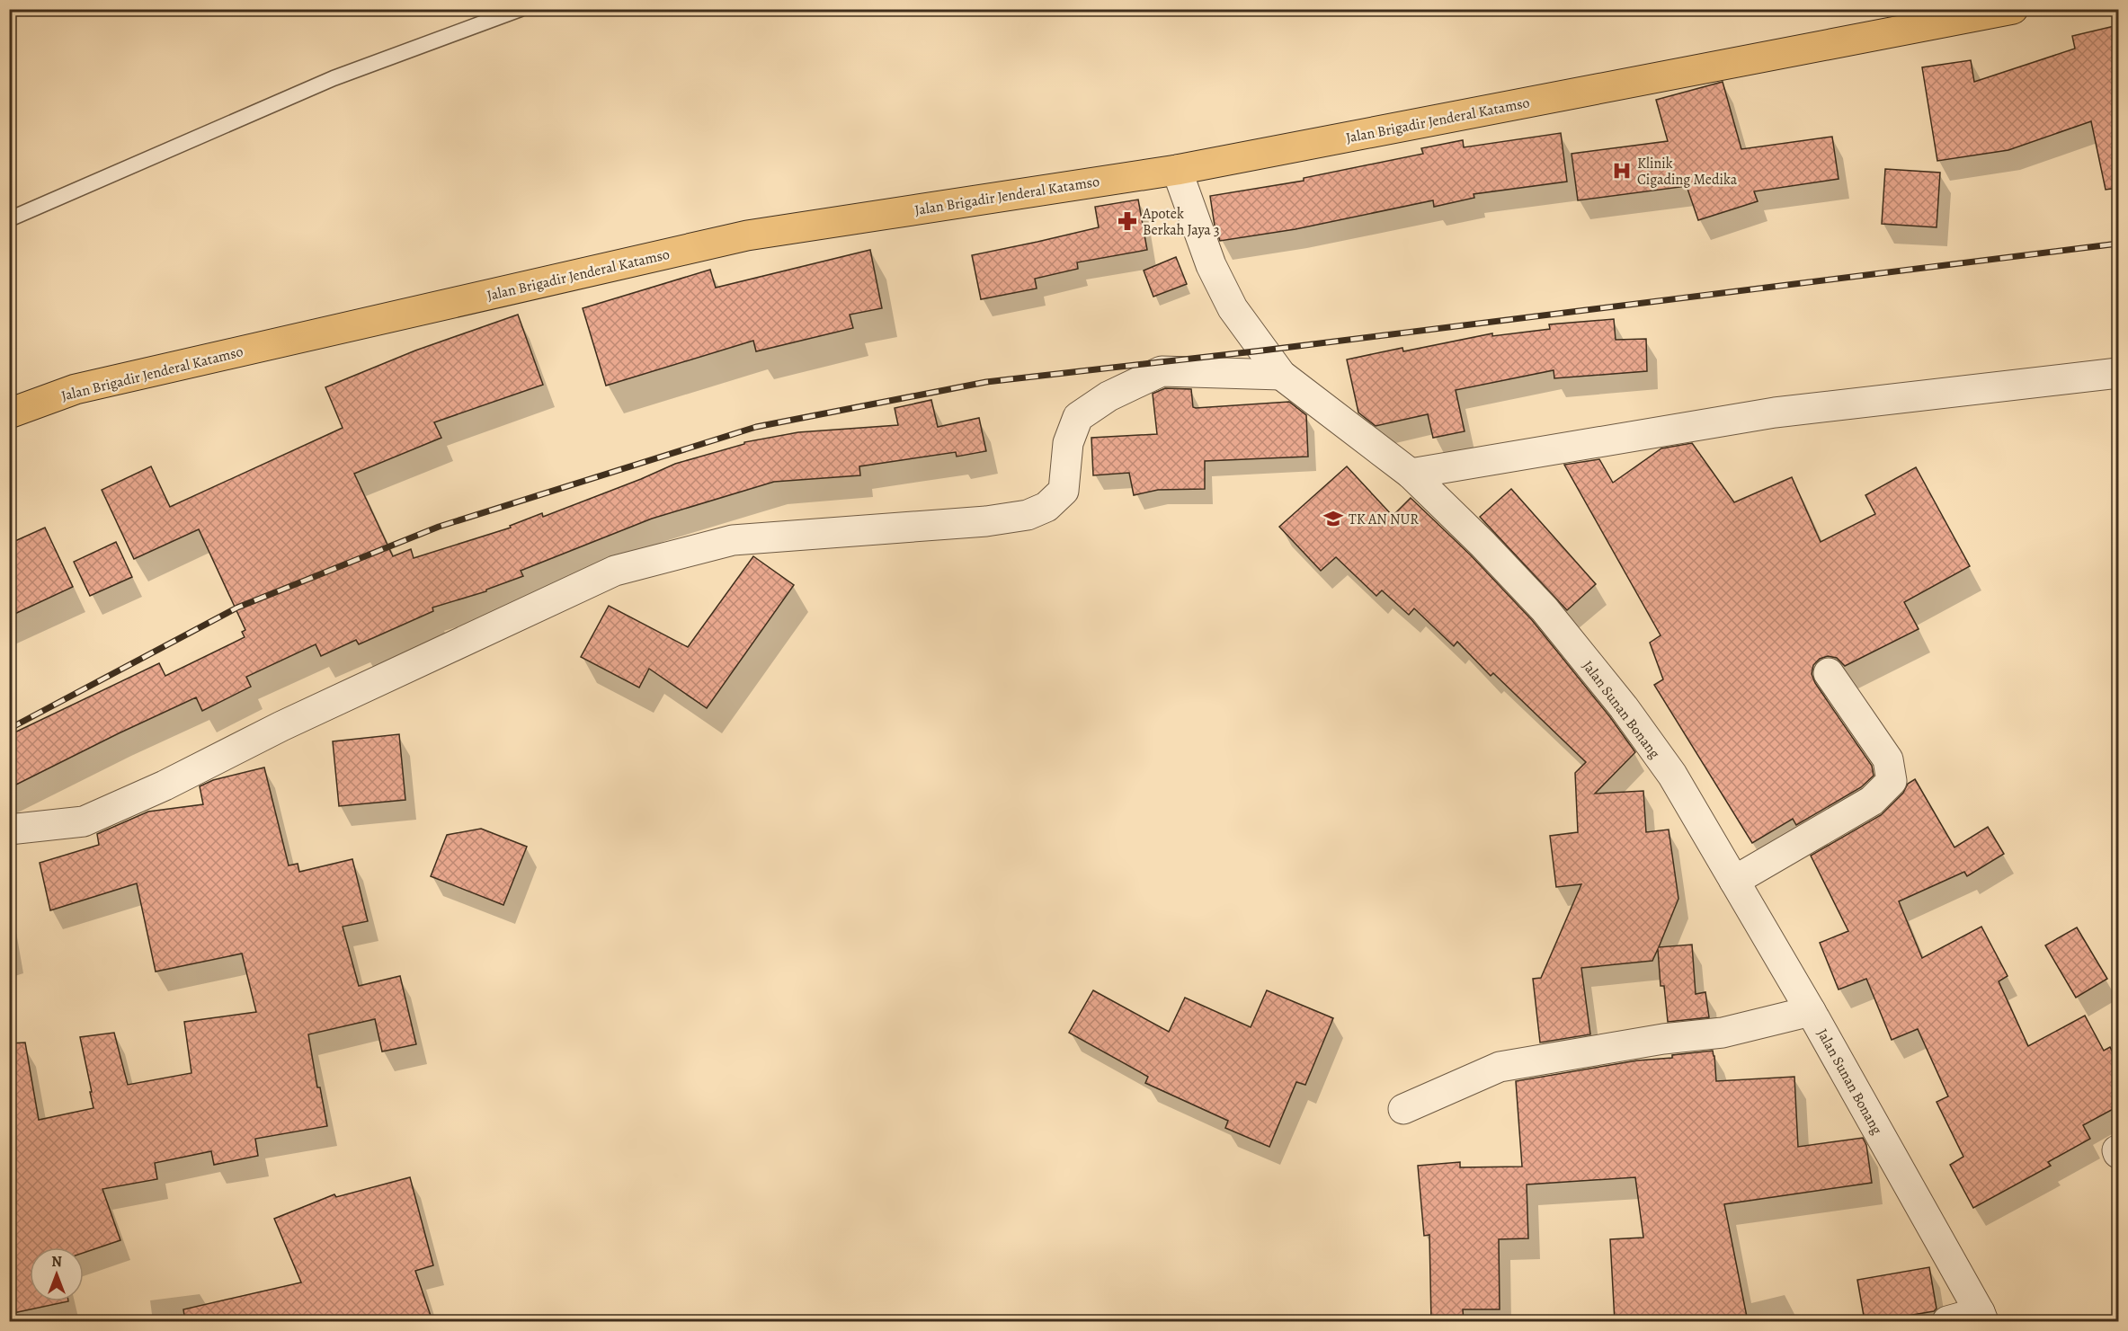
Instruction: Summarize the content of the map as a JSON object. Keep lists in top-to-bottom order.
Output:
{
  "streets": {
    "highway": ["Jalan Brigadir Jenderal Katamso"],
    "street": ["Jalan Sunan Bonang"]
  },
  "crossings": [
    ["Jalan Brigadir Jenderal Katamso", "Jalan Sunan Bonang"]
  ],
  "places": {
    "hospital": ["Klinik Cigading Medika"],
    "pharmacy": ["Apotek Berkah Jaya 3"],
    "school or university": ["TK AN NUR"]
  },
  "north": "top"
}
